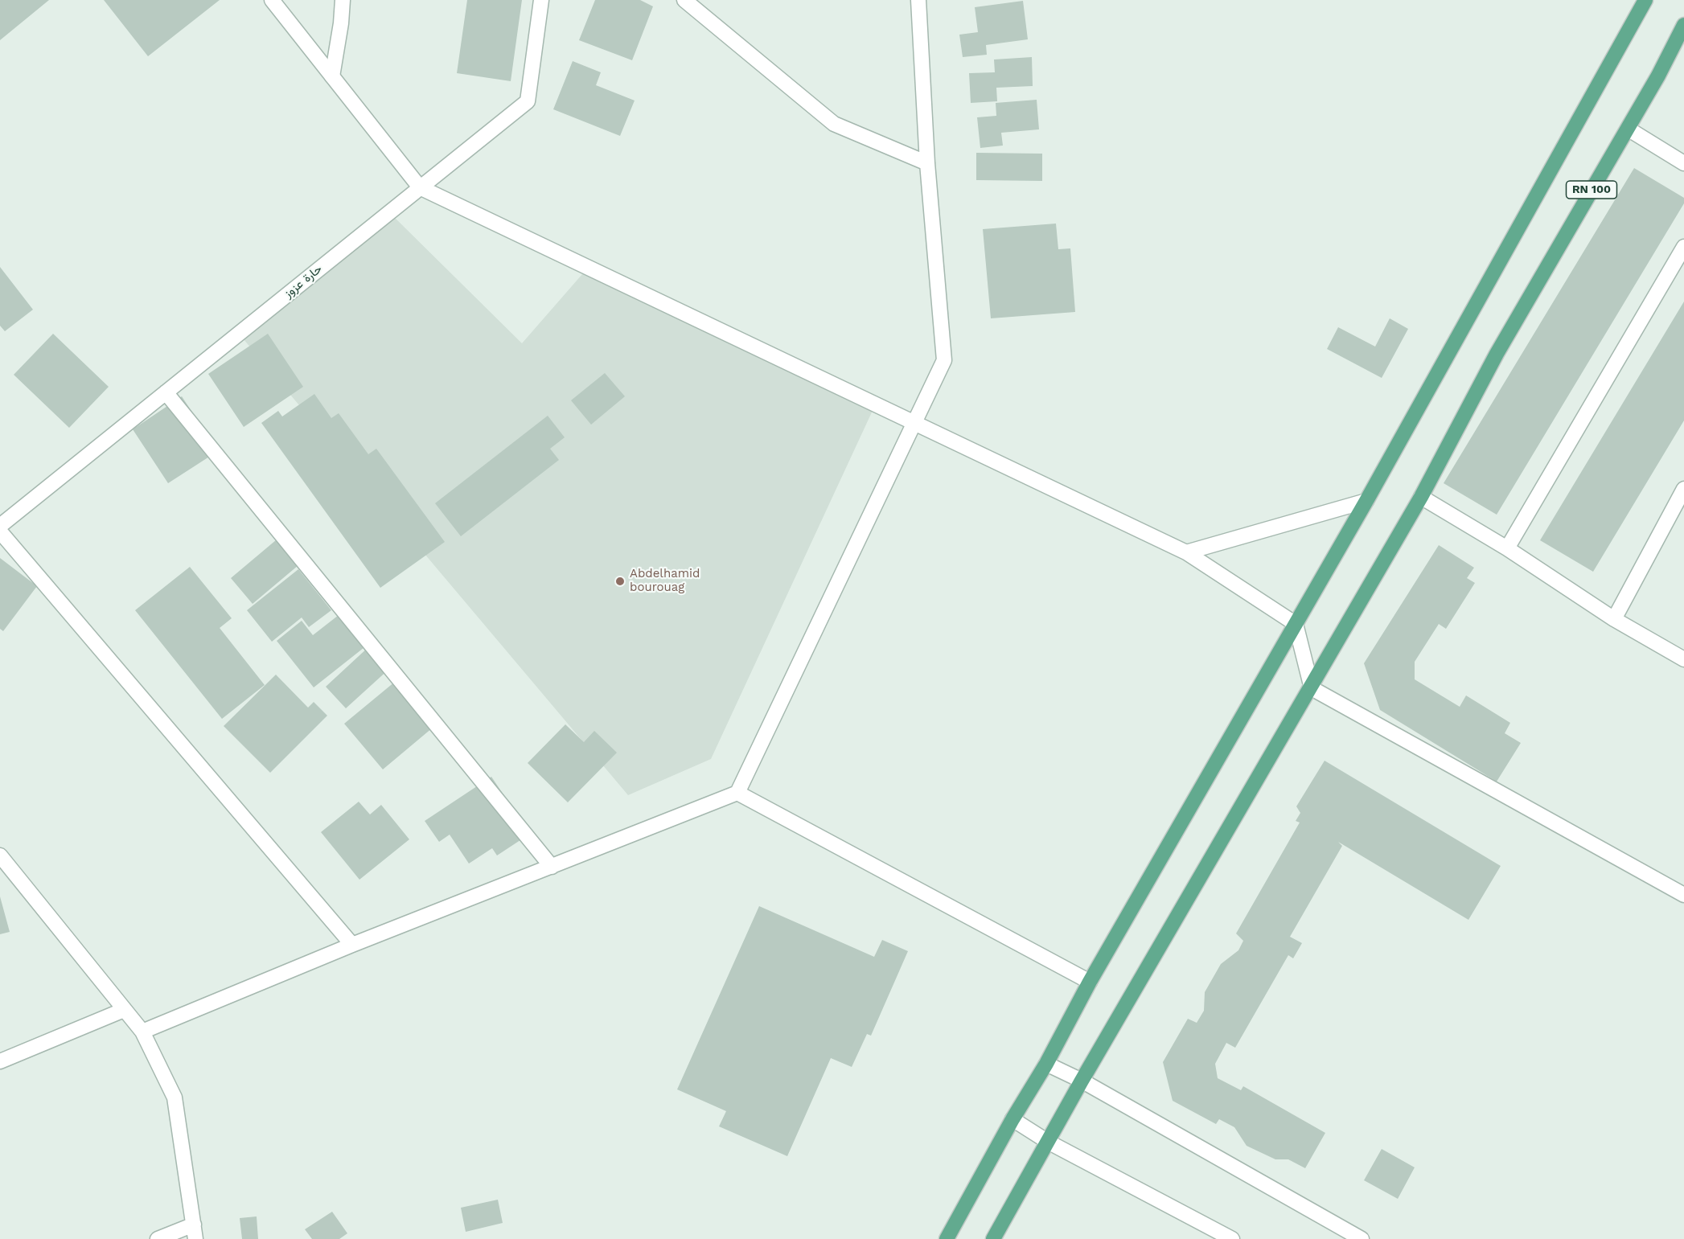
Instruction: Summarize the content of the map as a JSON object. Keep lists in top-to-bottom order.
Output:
{
  "streets": {
    "main road": ["RN 100"],
    "street": ["حارة عزوز"]
  },
  "places": ["Abdelhamid bourouag"]
}
